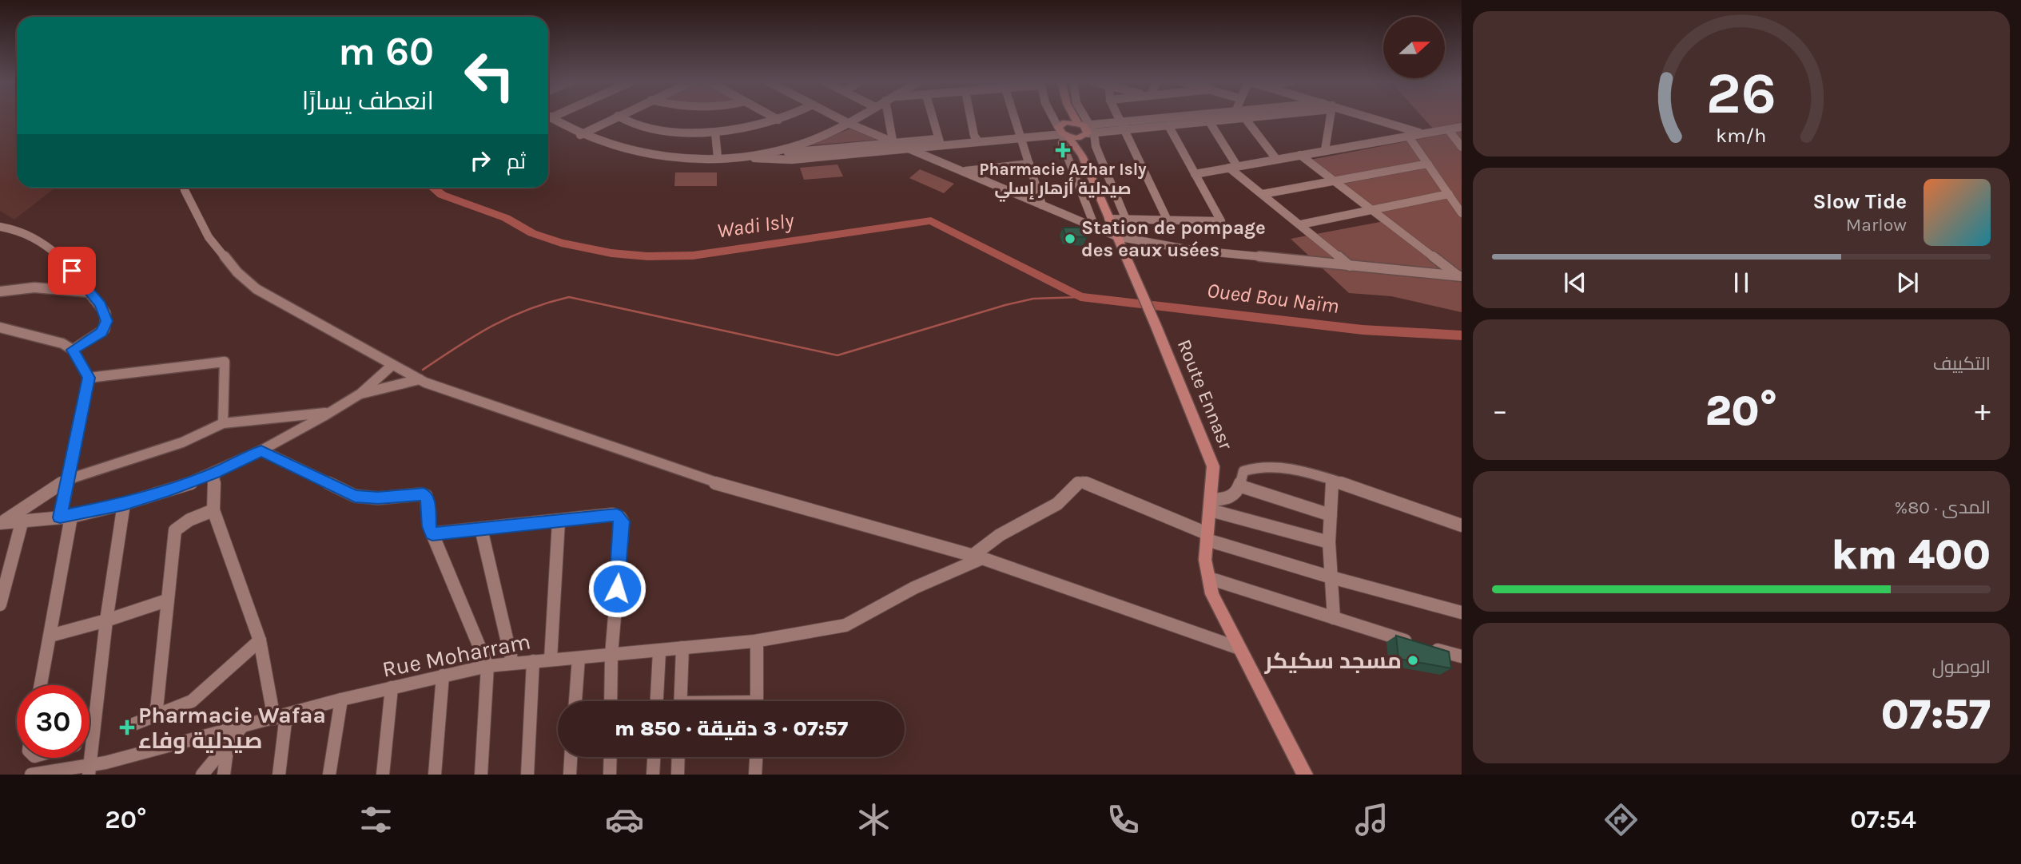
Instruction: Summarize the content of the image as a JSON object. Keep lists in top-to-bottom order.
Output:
{
  "streets": {
    "main road": ["Route Ennasr"],
    "street": ["Rue Moharram"]
  },
  "crossings": [
    ["Route Ennasr", "Rue Moharram"]
  ],
  "water": ["Wadi Isly", "Oued Bou Naïm"],
  "places": {
    "health": ["Pharmacie Azhar Isly صيدلية أزهار إسلي", "Pharmacie Wafaa صيدلية وفاء"],
    "other": ["Station de pompage des eaux usées", "مسجد سكيكر"]
  },
  "north": "right",
  "page": {
    "turn": ["60 m", "انعطف يسارًا"],
    "then": "ثم",
    "song": ["Slow Tide", "Marlow"],
    "tile": [
      "التكييف",
      ["المدى · 80%", "400 km"],
      ["الوصول", "07:57"]
    ],
    "heat": ["−", "20°", "+"],
    "limit": "30",
    "trip": "07:57 · 3 دقيقة · 850 m",
    "tabs": ["07:54", "20°"],
    "gauge": ["26", "km/h"]
  }
}
